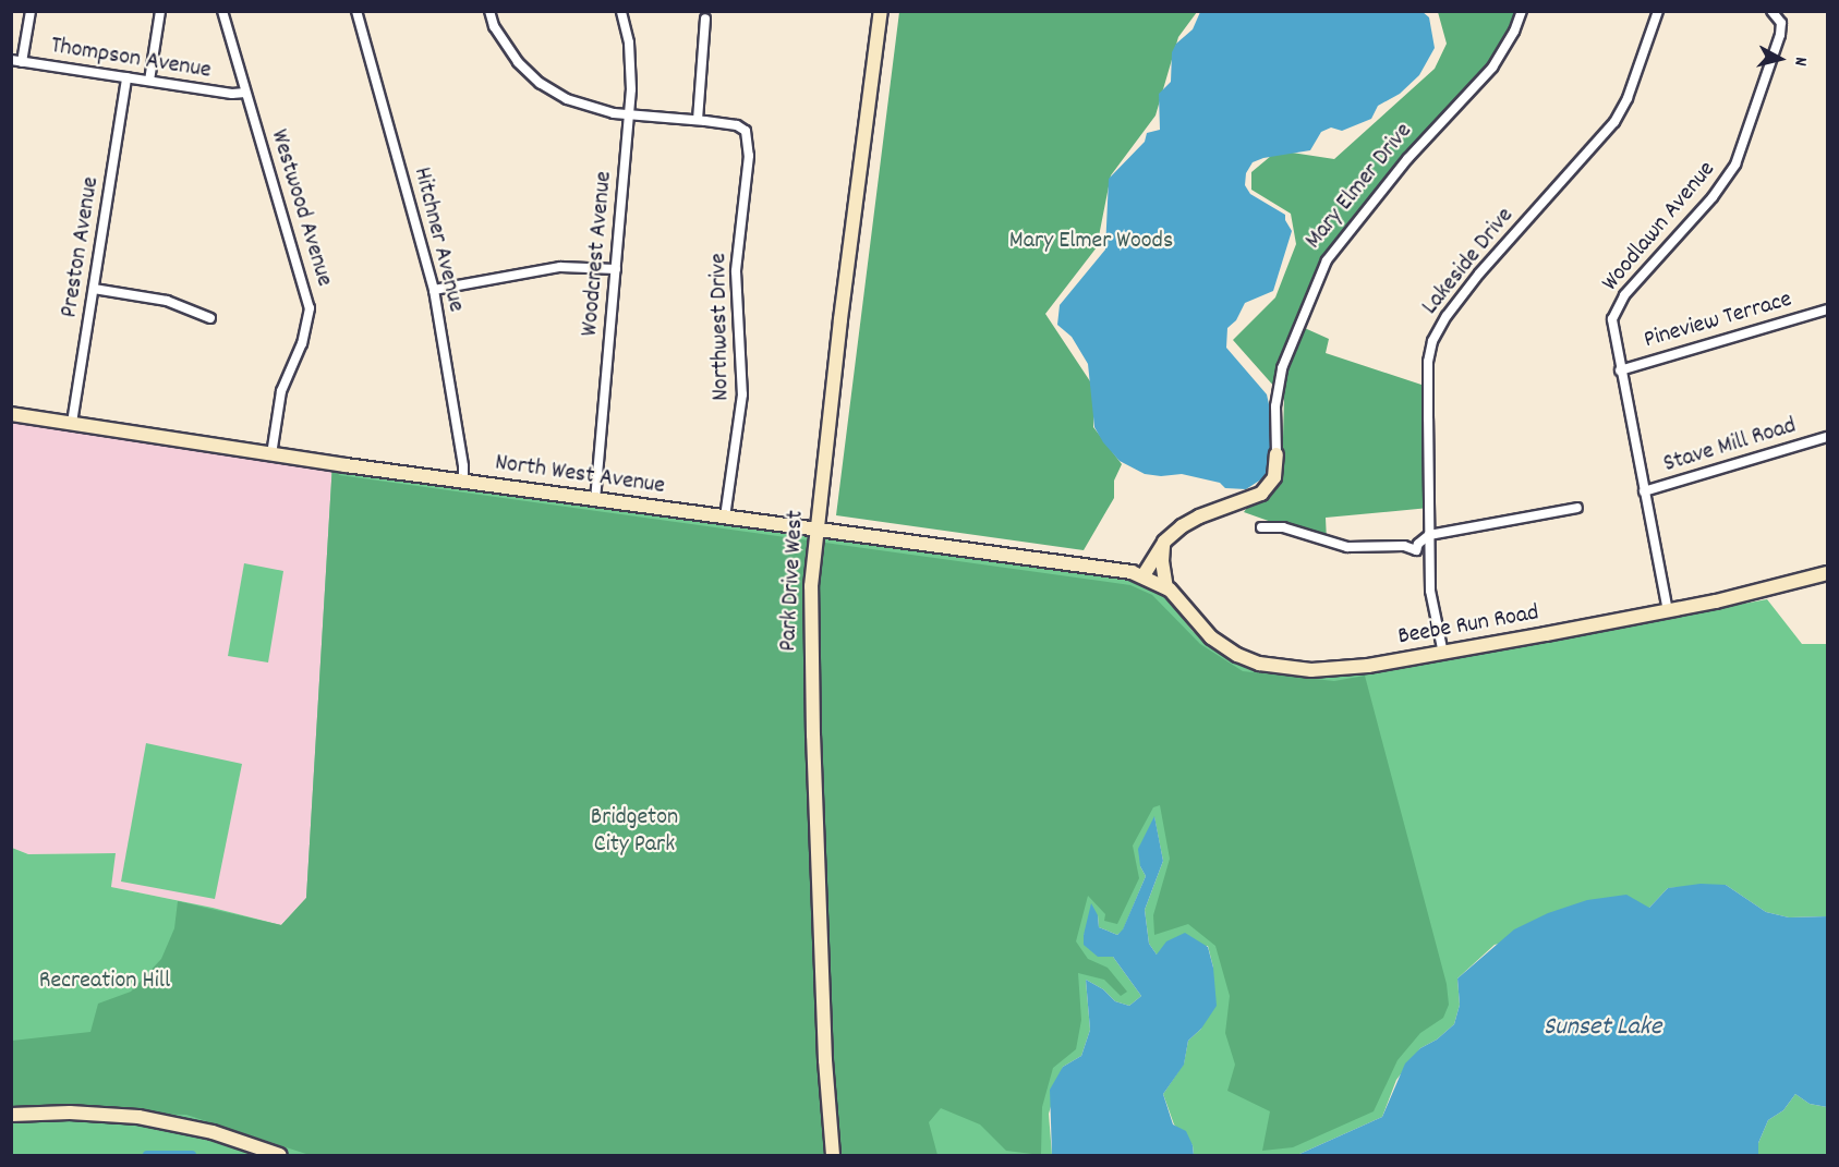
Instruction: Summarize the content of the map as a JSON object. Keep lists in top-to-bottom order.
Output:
{
  "streets": {
    "main road": [
      "Mary Elmer Drive",
      "North West Avenue",
      "Park Drive West",
      "Beebe Run Road"
    ],
    "street": [
      "Thompson Avenue",
      "Westwood Avenue",
      "Woodlawn Avenue",
      "Hitchner Avenue",
      "Preston Avenue",
      "Woodcrest Avenue",
      "Lakeside Drive",
      "Pineview Terrace",
      "Northwest Drive",
      "Stave Mill Road"
    ]
  },
  "crossings": [
    ["Thompson Avenue", "Westwood Avenue"],
    ["Thompson Avenue", "Preston Avenue"],
    ["Mary Elmer Drive", "North West Avenue"],
    ["Mary Elmer Drive", "Beebe Run Road"],
    ["Westwood Avenue", "North West Avenue"],
    ["Woodlawn Avenue", "Pineview Terrace"],
    ["Woodlawn Avenue", "Stave Mill Road"],
    ["Woodlawn Avenue", "Beebe Run Road"],
    ["Hitchner Avenue", "North West Avenue"],
    ["Preston Avenue", "North West Avenue"],
    ["Woodcrest Avenue", "North West Avenue"],
    ["Lakeside Drive", "Beebe Run Road"],
    ["Northwest Drive", "North West Avenue"],
    ["North West Avenue", "Park Drive West"],
    ["North West Avenue", "Beebe Run Road"]
  ],
  "water": ["Sunset Lake"],
  "parks": ["Mary Elmer Woods", "Bridgeton City Park", "Recreation Hill"],
  "north": "right"
}
